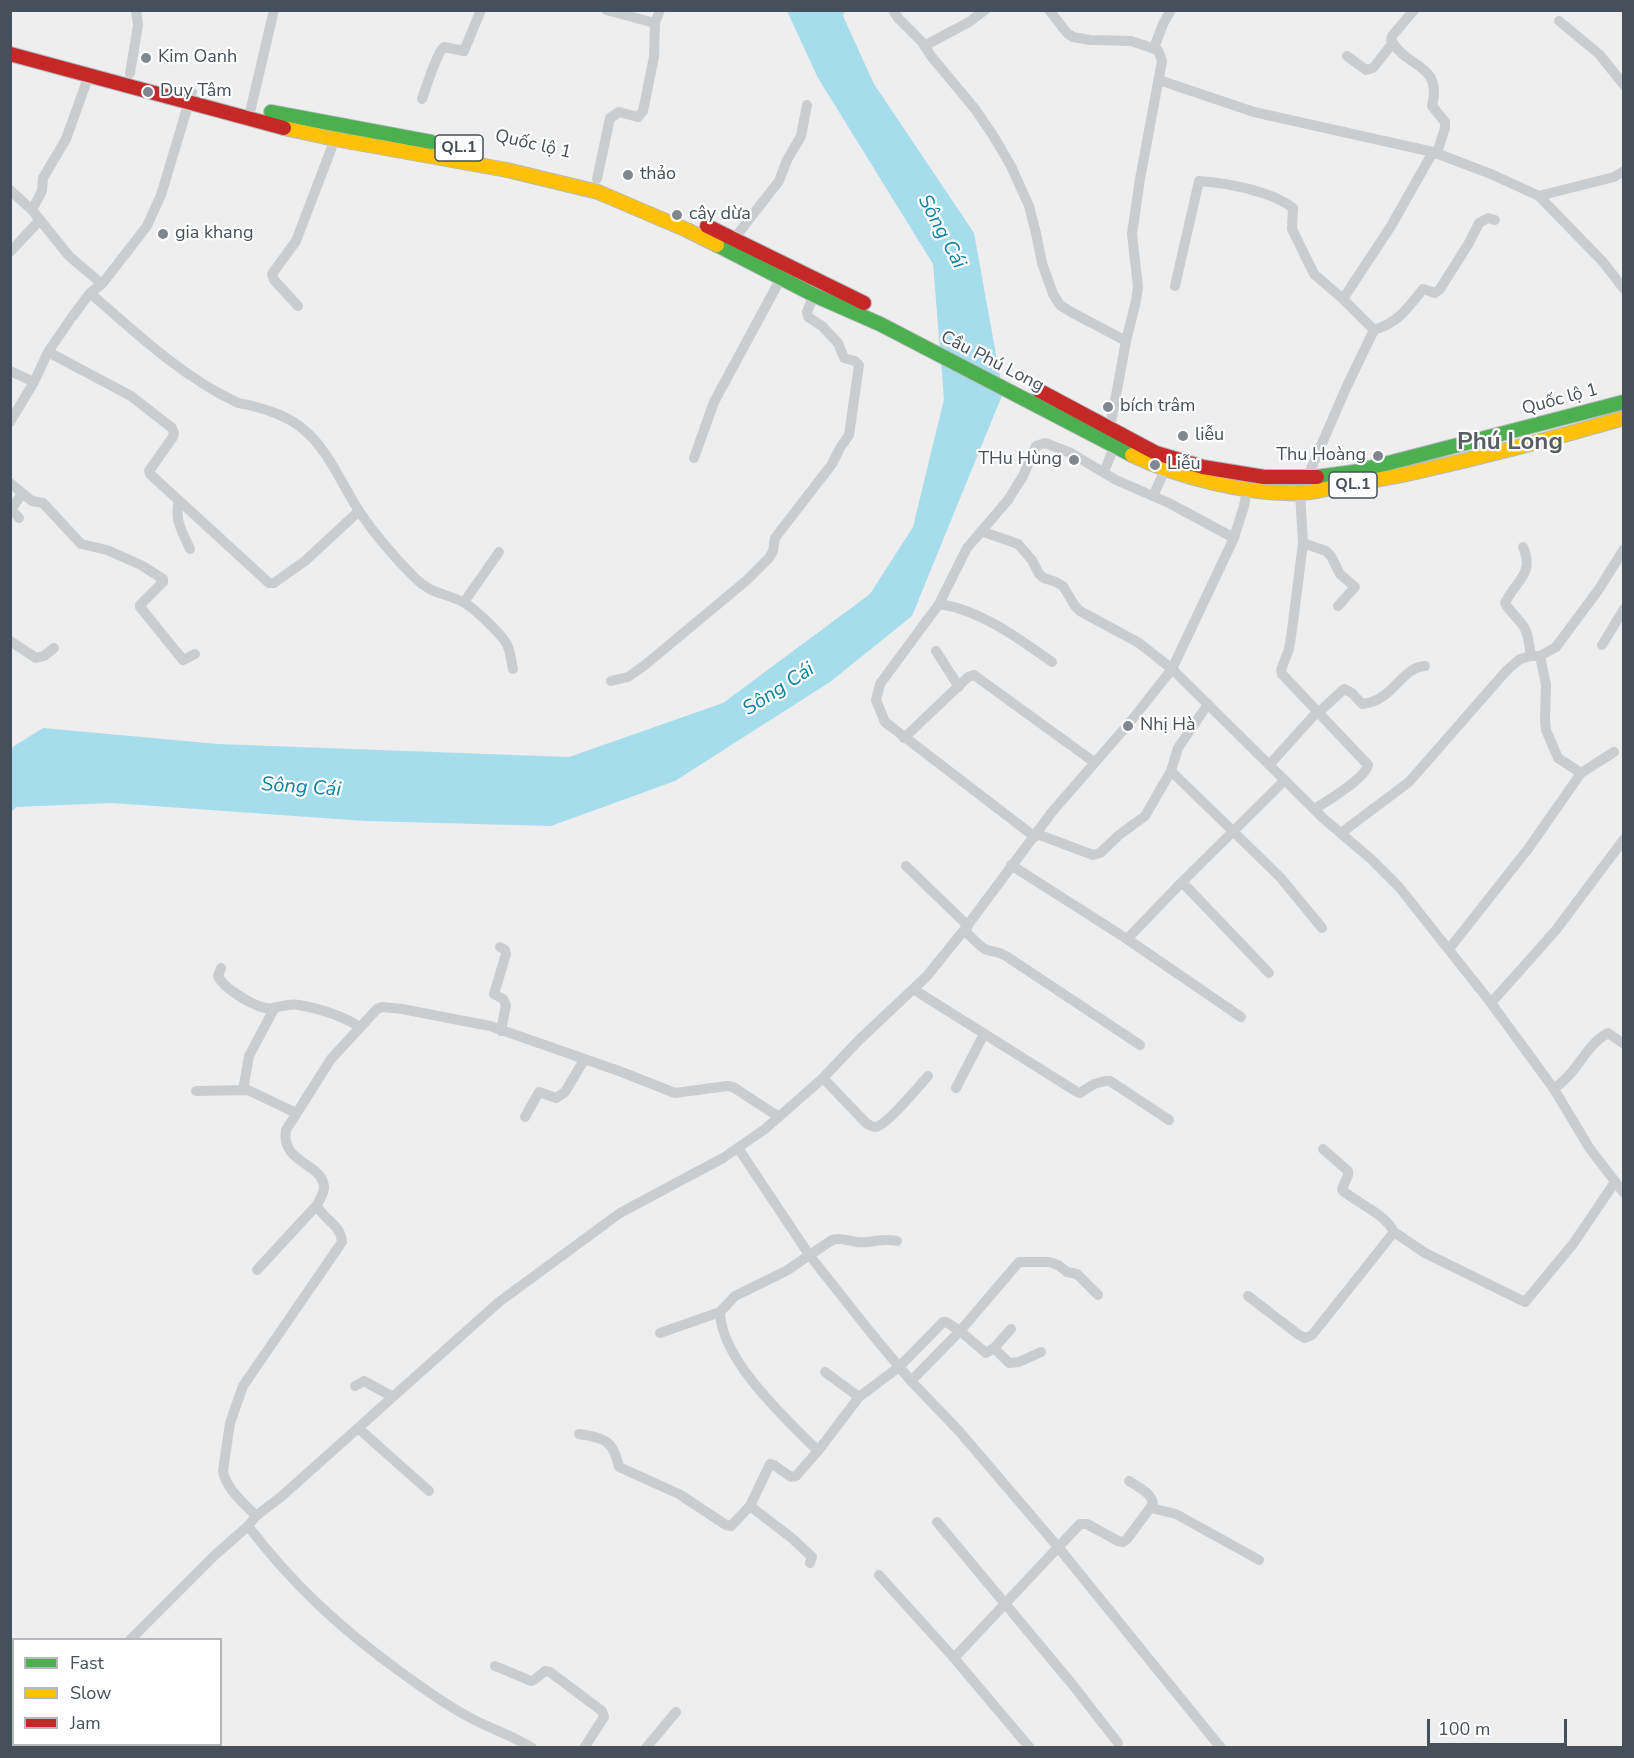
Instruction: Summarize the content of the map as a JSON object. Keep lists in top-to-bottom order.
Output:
{
  "streets": {
    "highway": ["Quốc lộ 1", "QL.1", "Cầu Phú Long"]
  },
  "crossings": [
    ["Quốc lộ 1", "Cầu Phú Long"]
  ],
  "districts": ["Phú Long"],
  "water": ["Sông Cái"],
  "places": [
    "Kim Oanh",
    "Duy Tâm",
    "thảo",
    "cây dừa",
    "gia khang",
    "bích trâm",
    "liễu",
    "Thu Hoàng",
    "THu Hùng",
    "Liễu",
    "Nhị Hà"
  ],
  "legend": ["Fast", "Slow", "Jam"],
  "scale_bar": "100 m"
}
